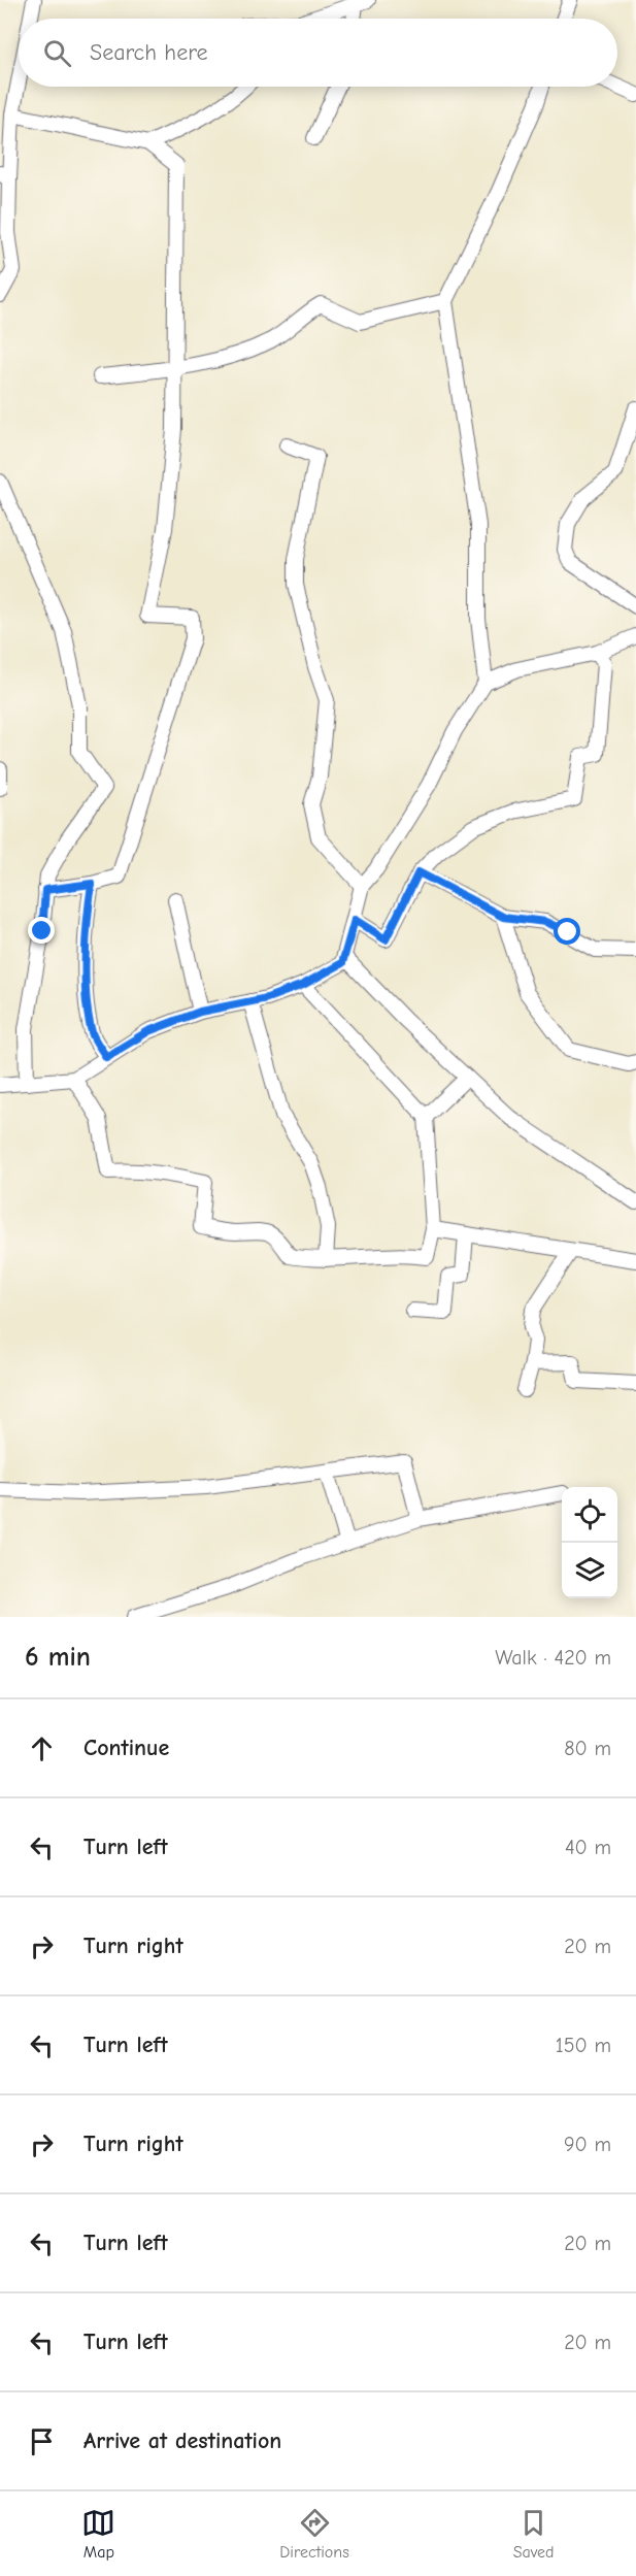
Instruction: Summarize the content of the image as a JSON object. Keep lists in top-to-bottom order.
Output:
{
  "page": {
    "search": "Search here",
    "heading": ["6 min", "Walk · 420 m"],
    "list": [
      ["Continue", "80 m"],
      ["Turn left", "40 m"],
      ["Turn right", "20 m"],
      ["Turn left", "150 m"],
      ["Turn right", "90 m"],
      ["Turn left", "20 m"],
      ["Turn left", "20 m"],
      "Arrive at destination"
    ],
    "nav": ["Map", "Directions", "Saved"]
  }
}
